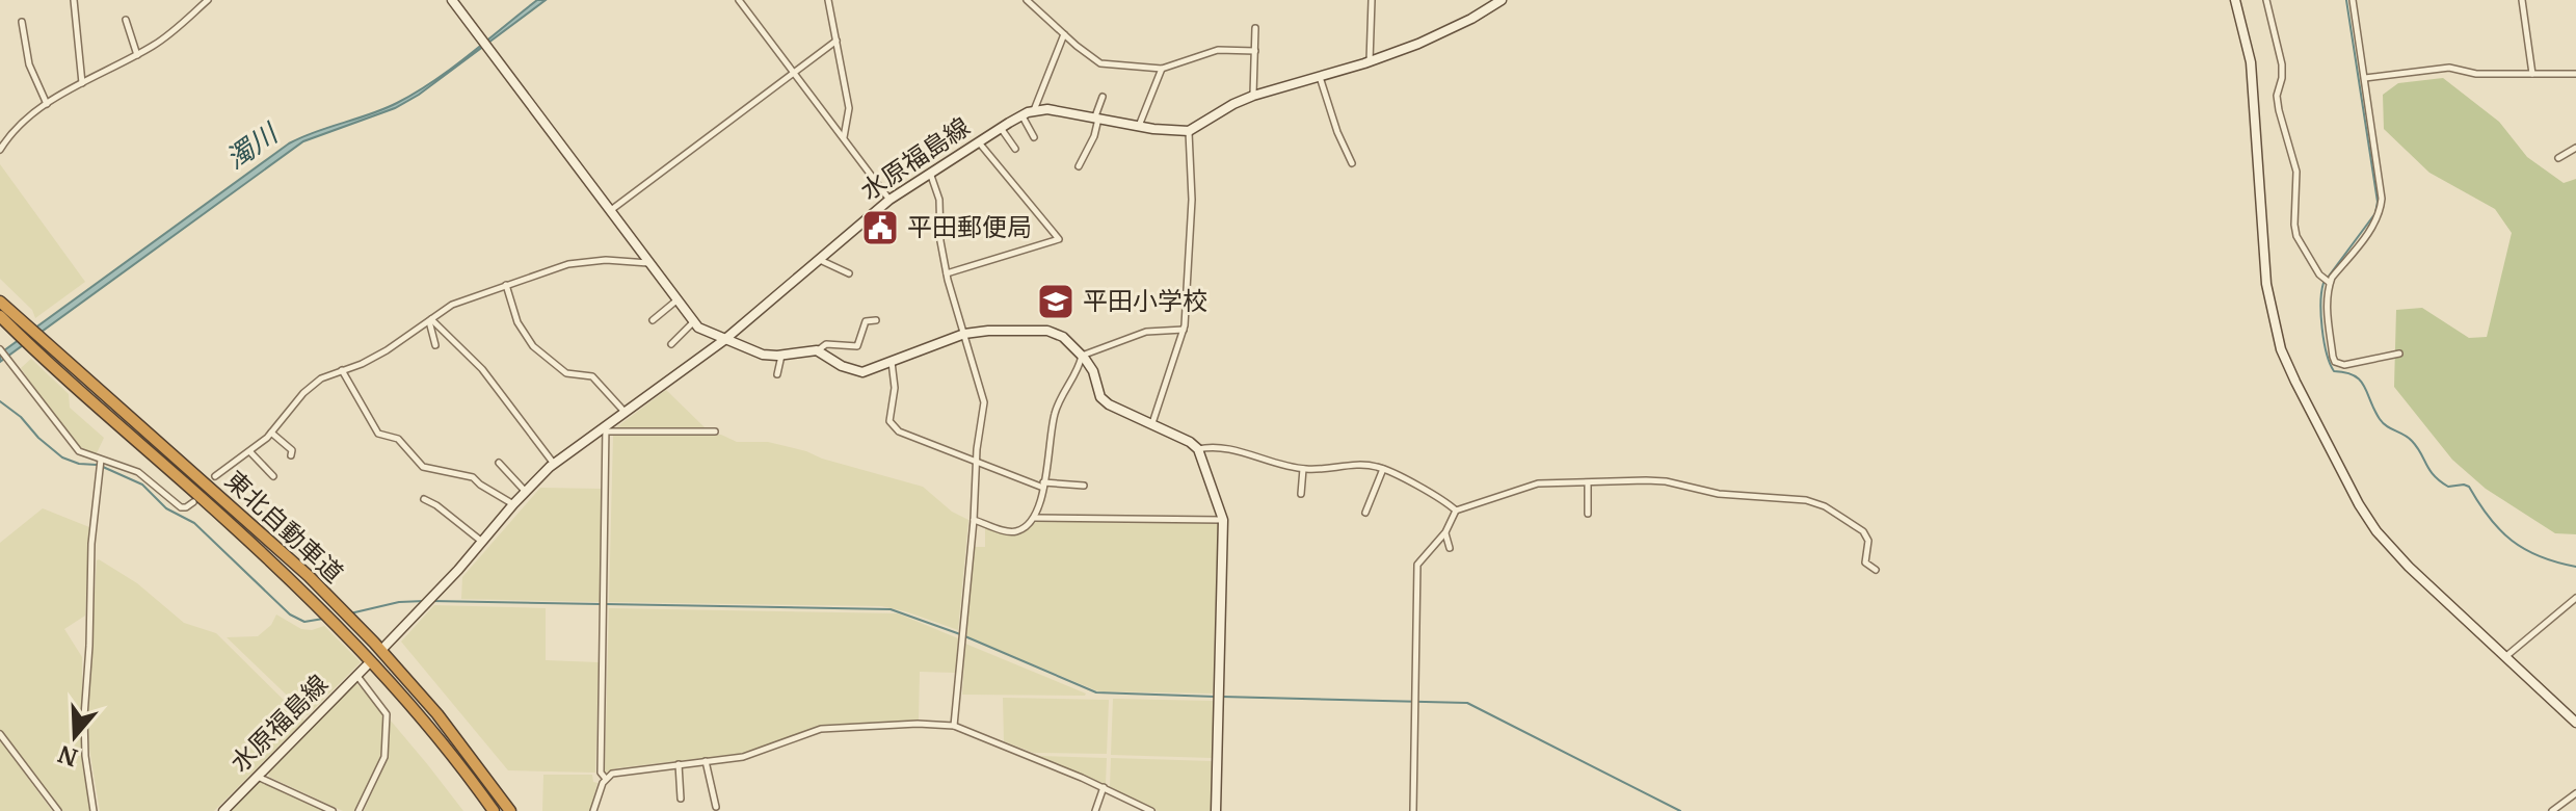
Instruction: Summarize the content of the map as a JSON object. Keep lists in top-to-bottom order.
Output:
{
  "streets": {
    "highway": ["東北自動車道"],
    "street": ["水原福島線"]
  },
  "crossings": [
    ["水原福島線", "東北自動車道"]
  ],
  "water": ["濁川"],
  "places": {
    "public building": ["平田郵便局"],
    "school or university": ["平田小学校"]
  },
  "north": "bottom"
}
